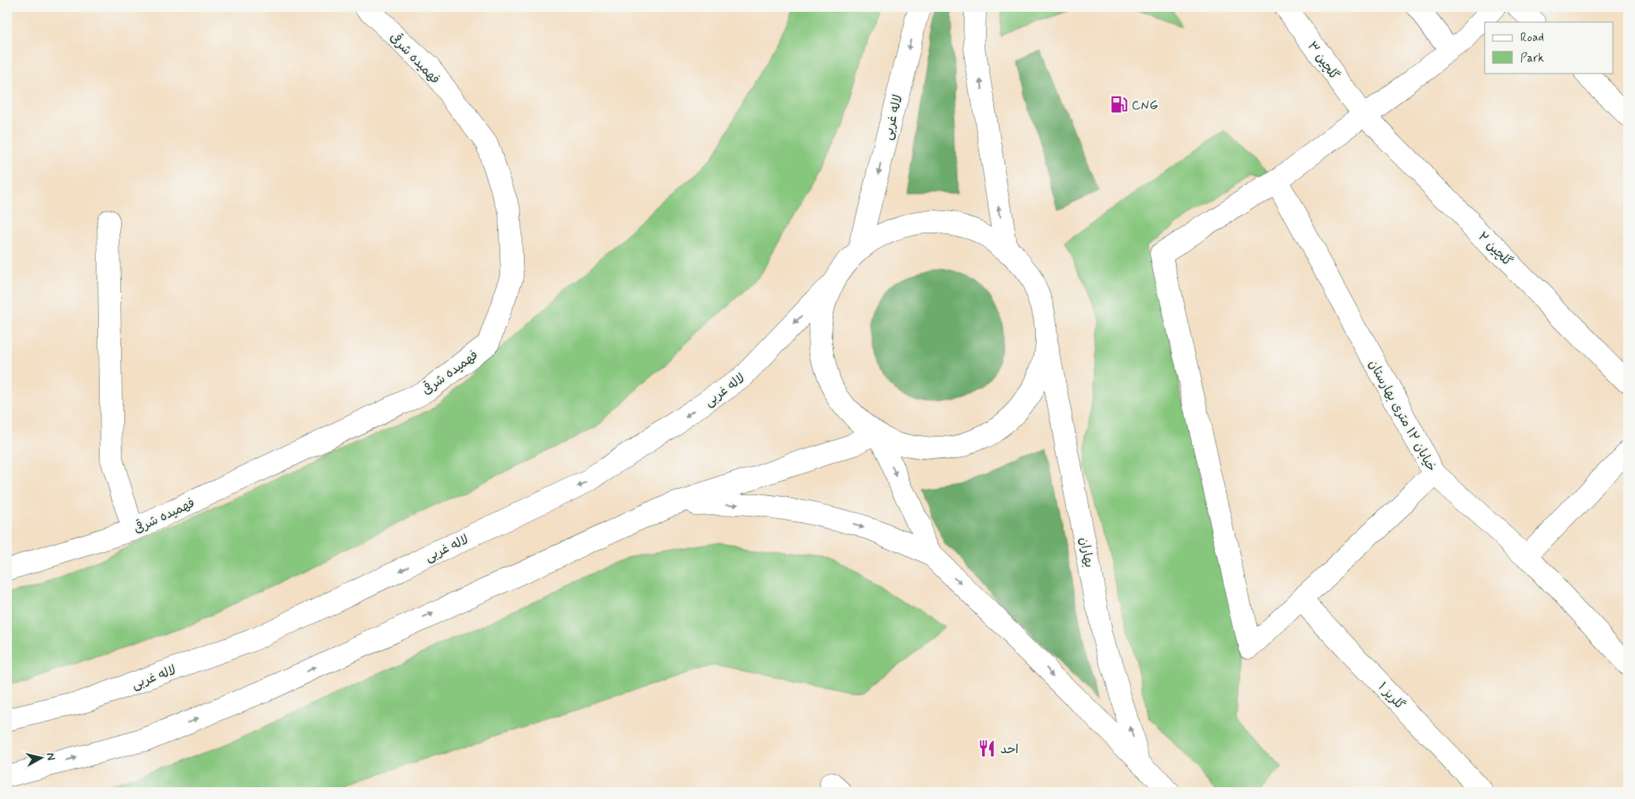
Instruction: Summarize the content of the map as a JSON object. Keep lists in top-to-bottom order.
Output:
{
  "streets": {
    "main road": [
      "فهمیده شرقی",
      "گلچین ۳",
      "لاله غربی",
      "گلچین ۲",
      "خیابان ۱۲ متری بهارستان",
      "بهاران",
      "گلریز ۱"
    ]
  },
  "crossings": [
    ["گلچین ۳", "گلچین ۲"]
  ],
  "places": {
    "fuel station": ["CNG"],
    "restaurant": ["احد"]
  },
  "legend": ["Road", "Park"],
  "north": "right"
}
